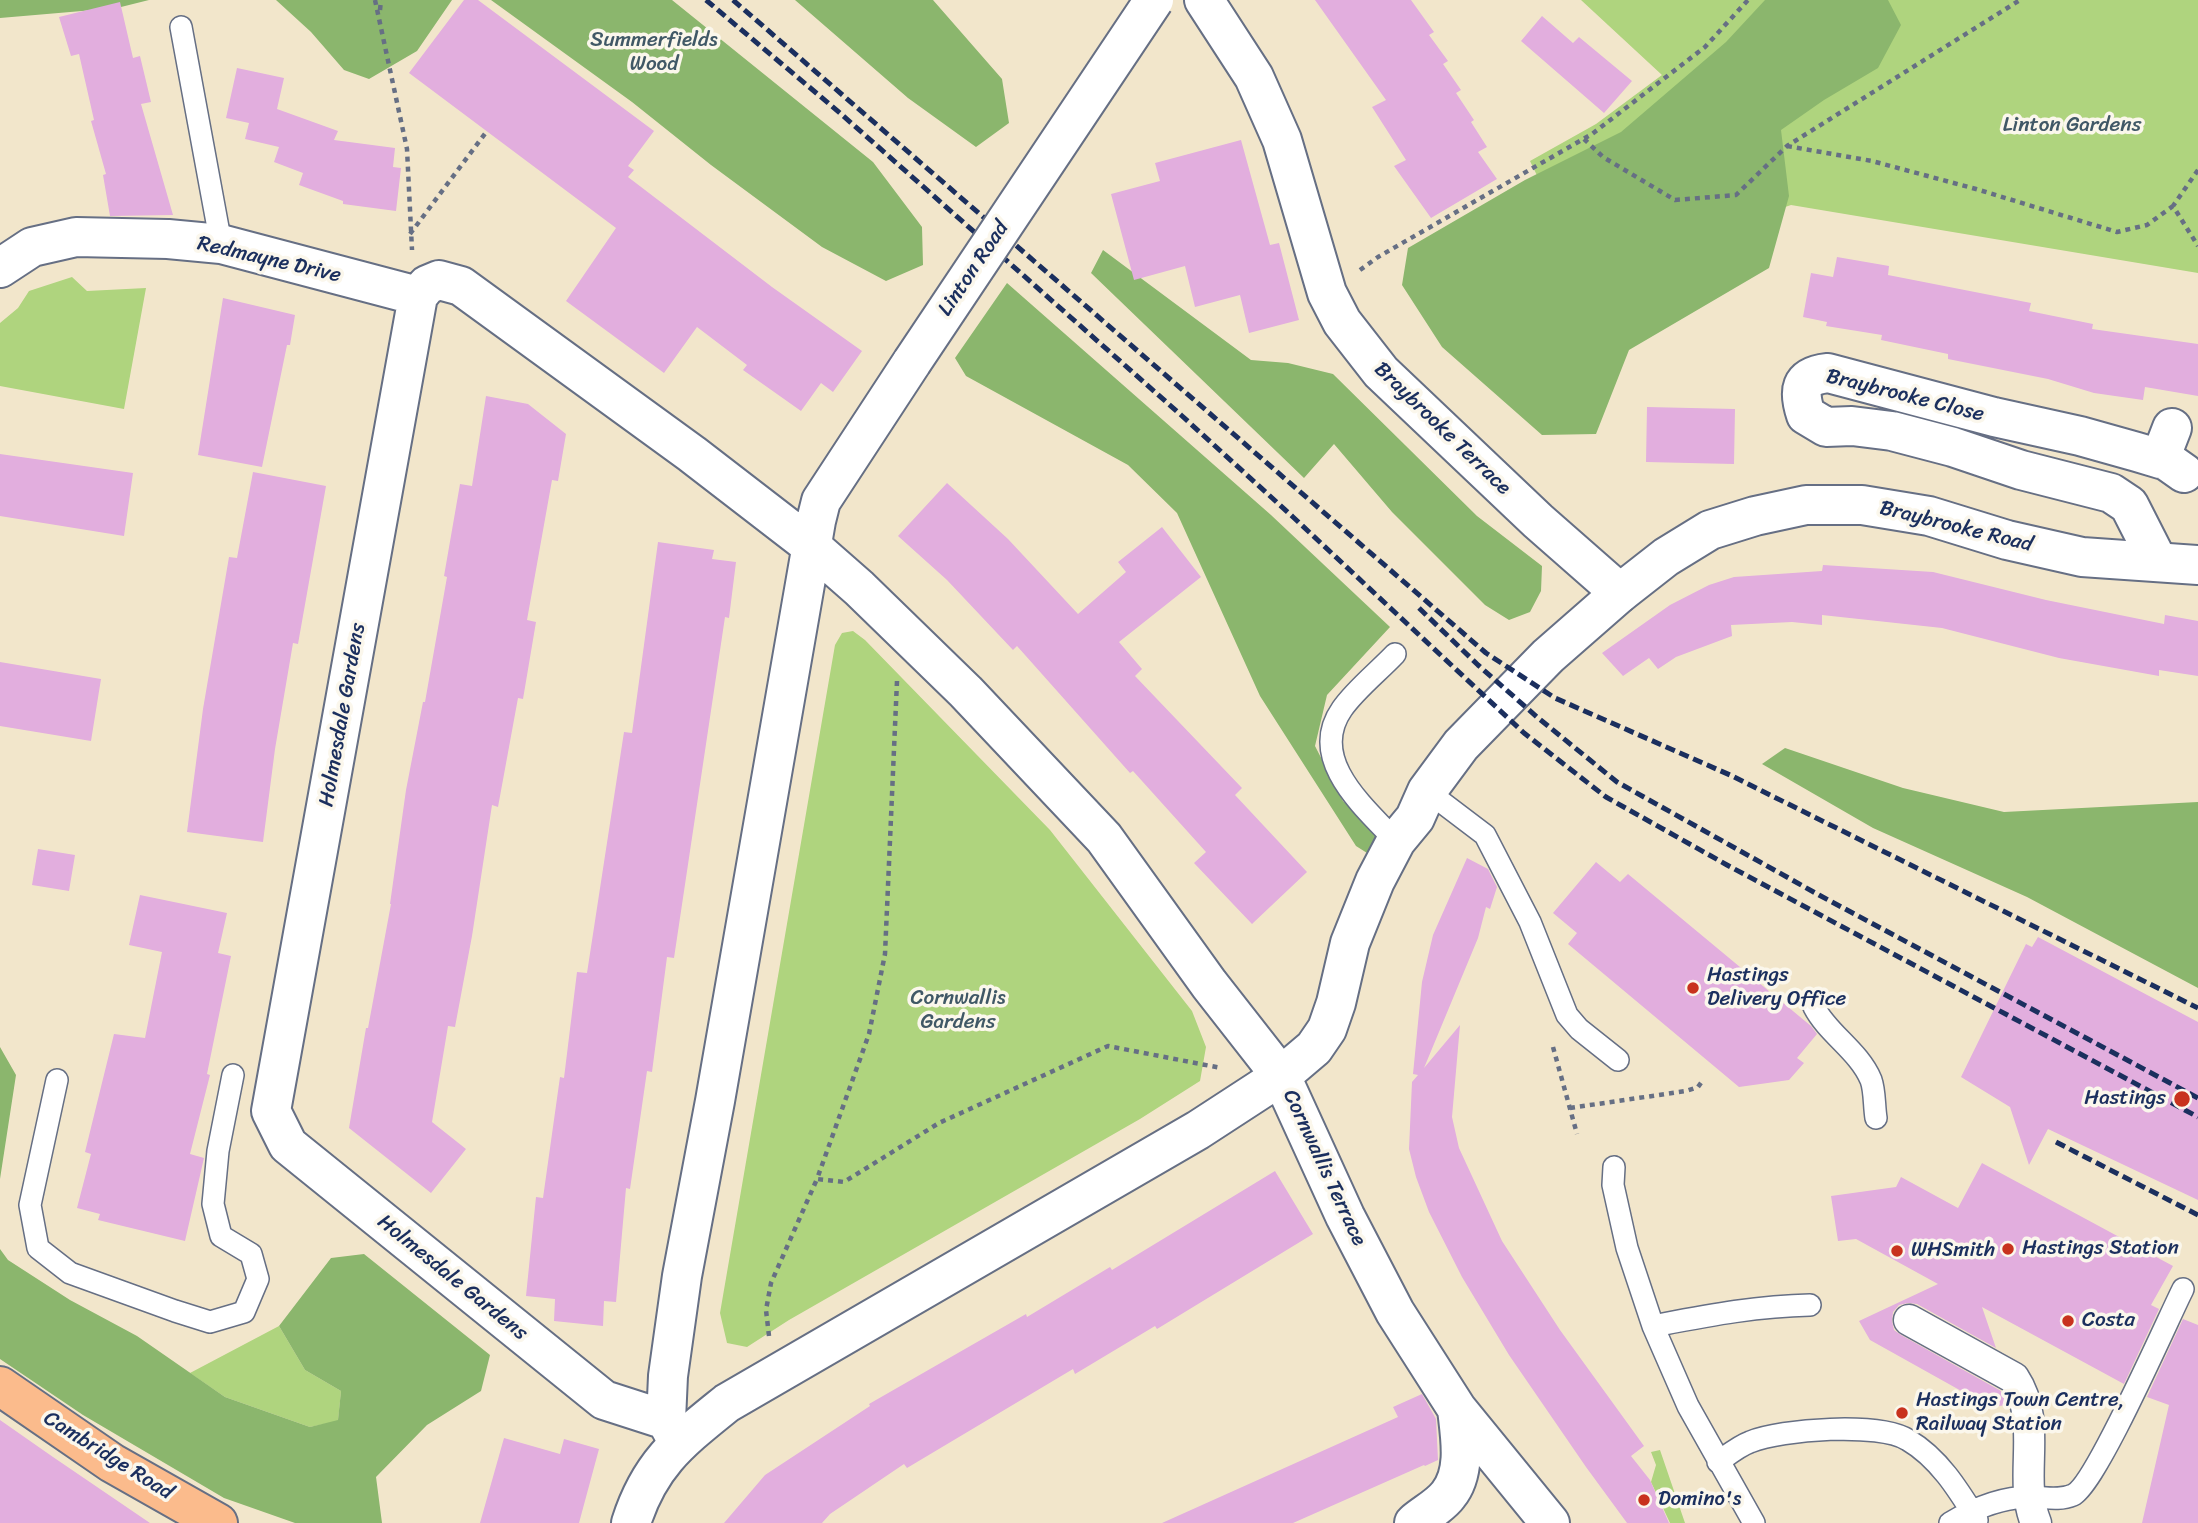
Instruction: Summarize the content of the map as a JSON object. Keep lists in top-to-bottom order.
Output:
{
  "streets": {
    "highway": ["Cambridge Road"],
    "street": [
      "Redmayne Drive",
      "Linton Road",
      "Braybrooke Close",
      "Braybrooke Terrace",
      "Braybrooke Road",
      "Holmesdale Gardens",
      "Cornwallis Terrace"
    ]
  },
  "crossings": [
    ["Redmayne Drive", "Holmesdale Gardens"],
    ["Braybrooke Close", "Braybrooke Road"],
    ["Braybrooke Terrace", "Braybrooke Road"],
    ["Braybrooke Road", "Cornwallis Terrace"]
  ],
  "parks": ["Summerfields Wood", "Linton Gardens", "Cornwallis Gardens"],
  "places": [
    "Hastings Delivery Office",
    "Hastings",
    "Hastings Station",
    "WHSmith",
    "Costa",
    "Hastings Town Centre, Railway Station",
    "Domino's"
  ]
}
